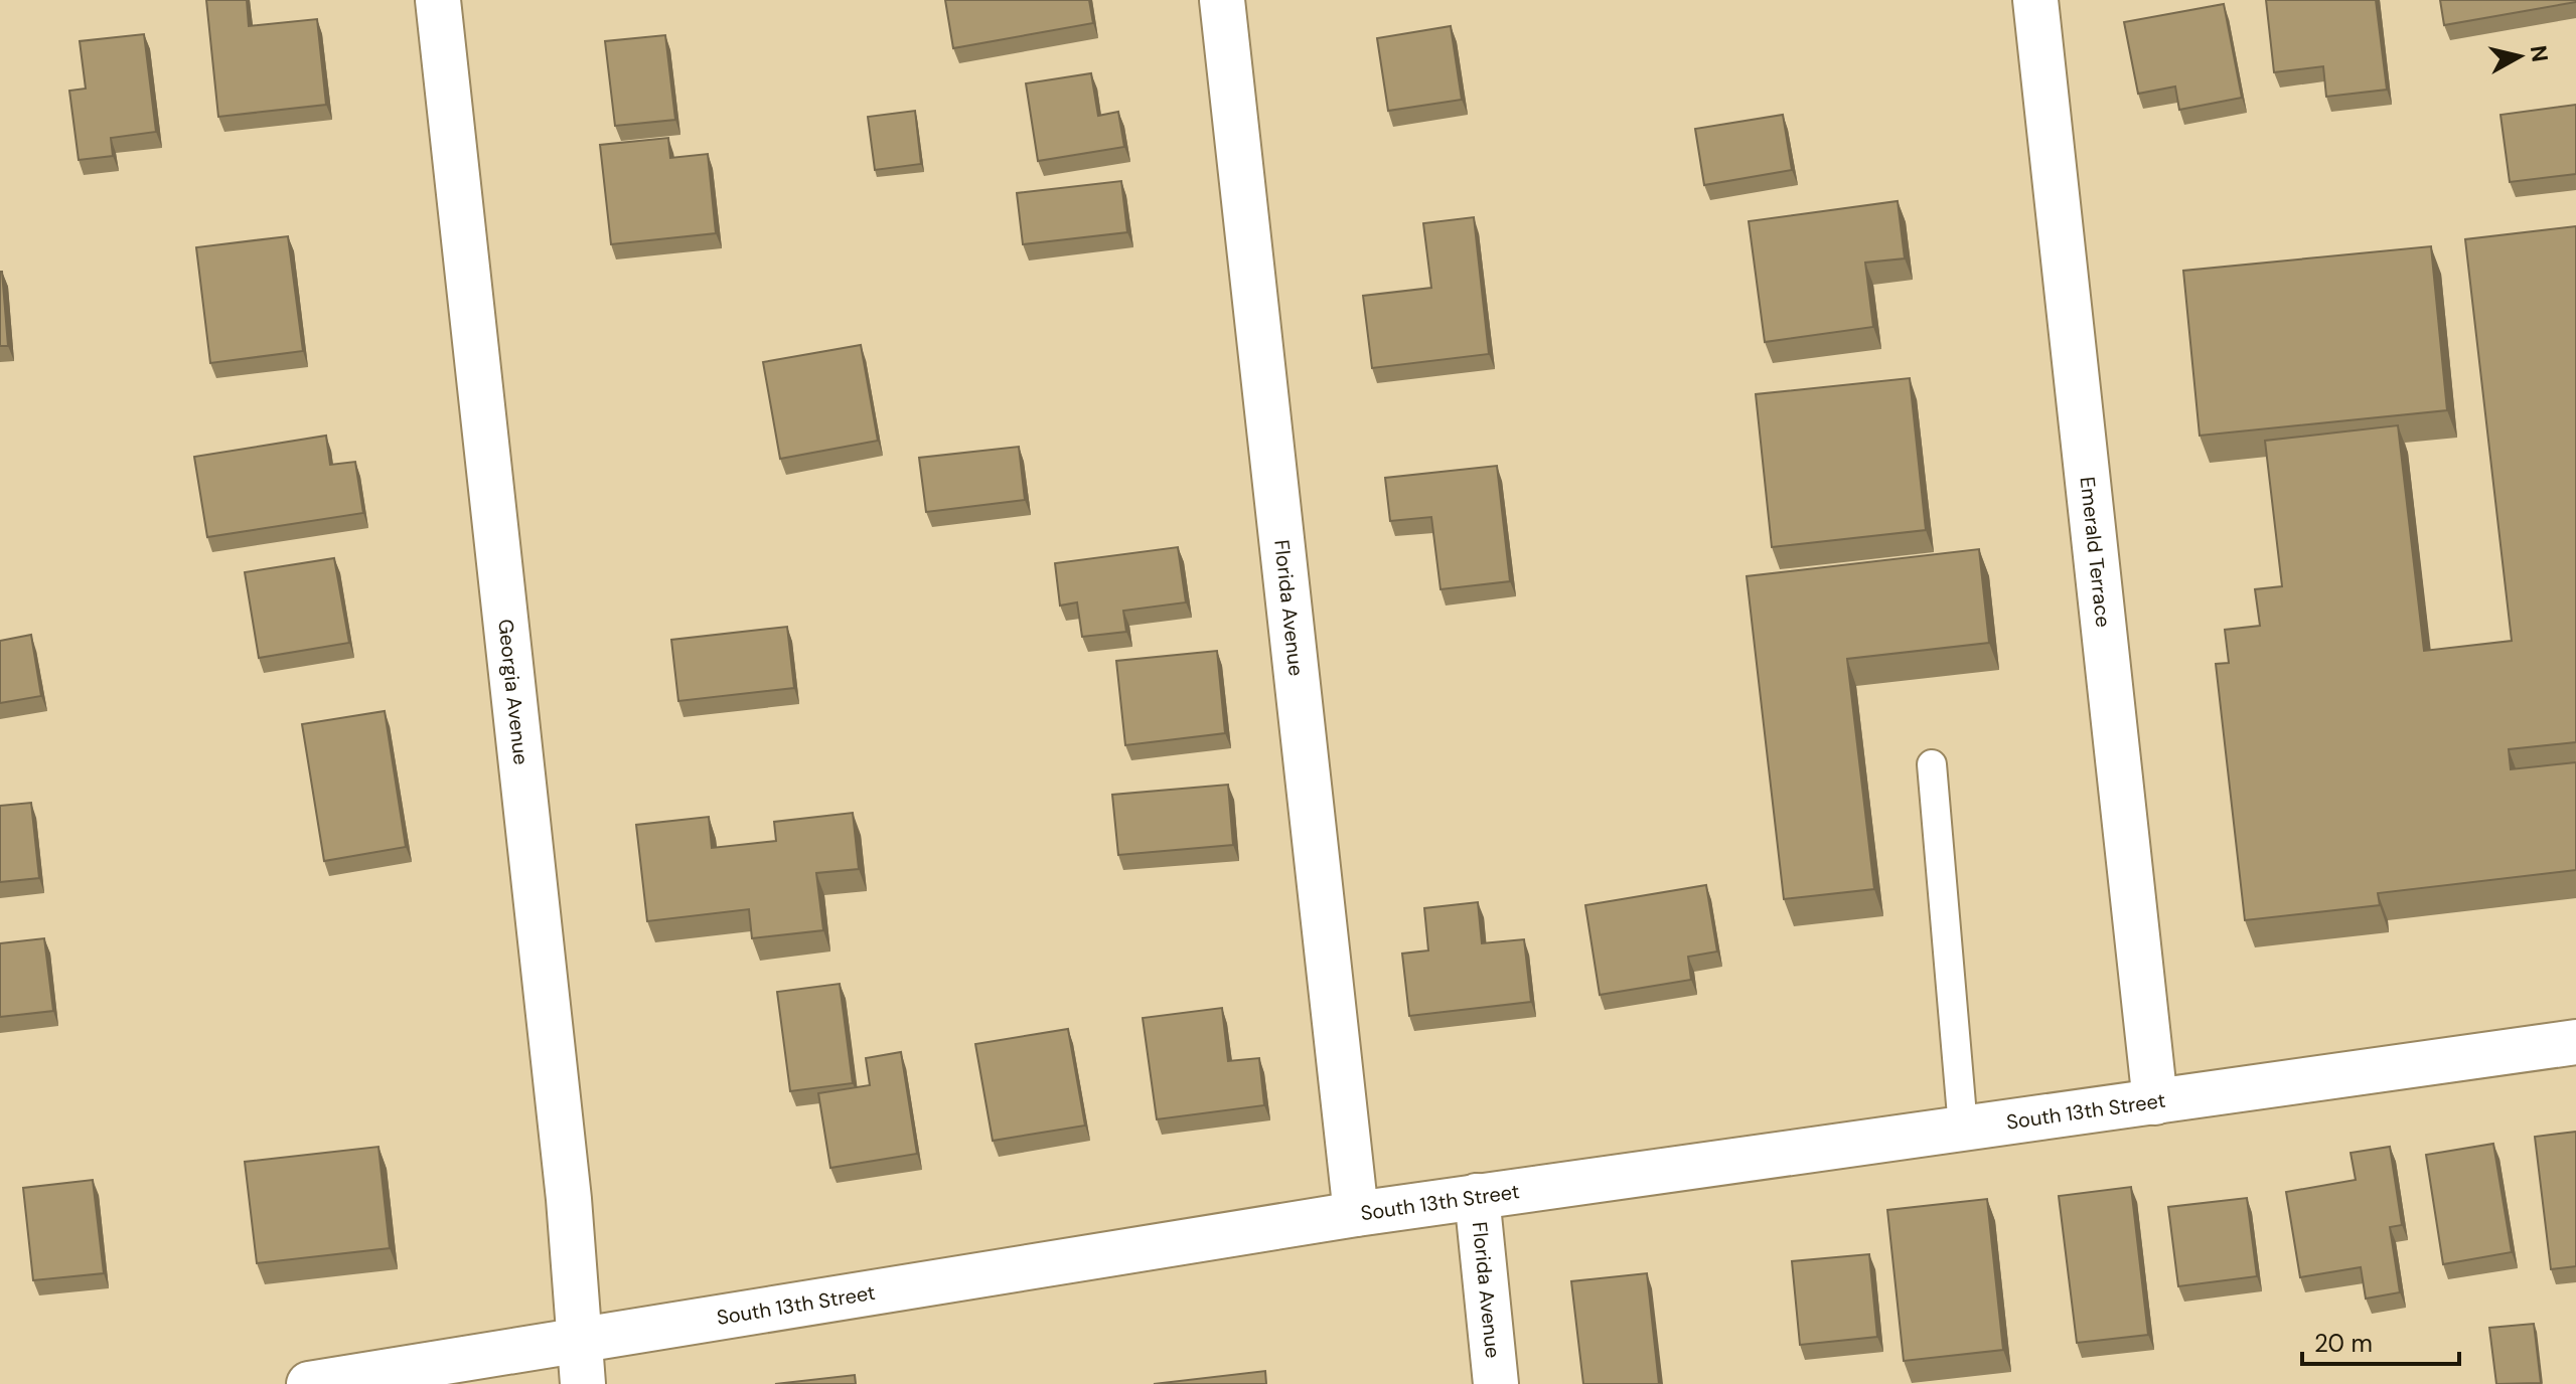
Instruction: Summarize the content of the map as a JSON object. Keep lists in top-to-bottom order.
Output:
{
  "streets": {
    "street": [
      "Emerald Terrace",
      "Florida Avenue",
      "Georgia Avenue",
      "South 13th Street"
    ]
  },
  "crossings": [
    ["Emerald Terrace", "South 13th Street"],
    ["Florida Avenue", "South 13th Street"],
    ["Georgia Avenue", "South 13th Street"]
  ],
  "scale_bar": "20 m",
  "north": "right"
}
